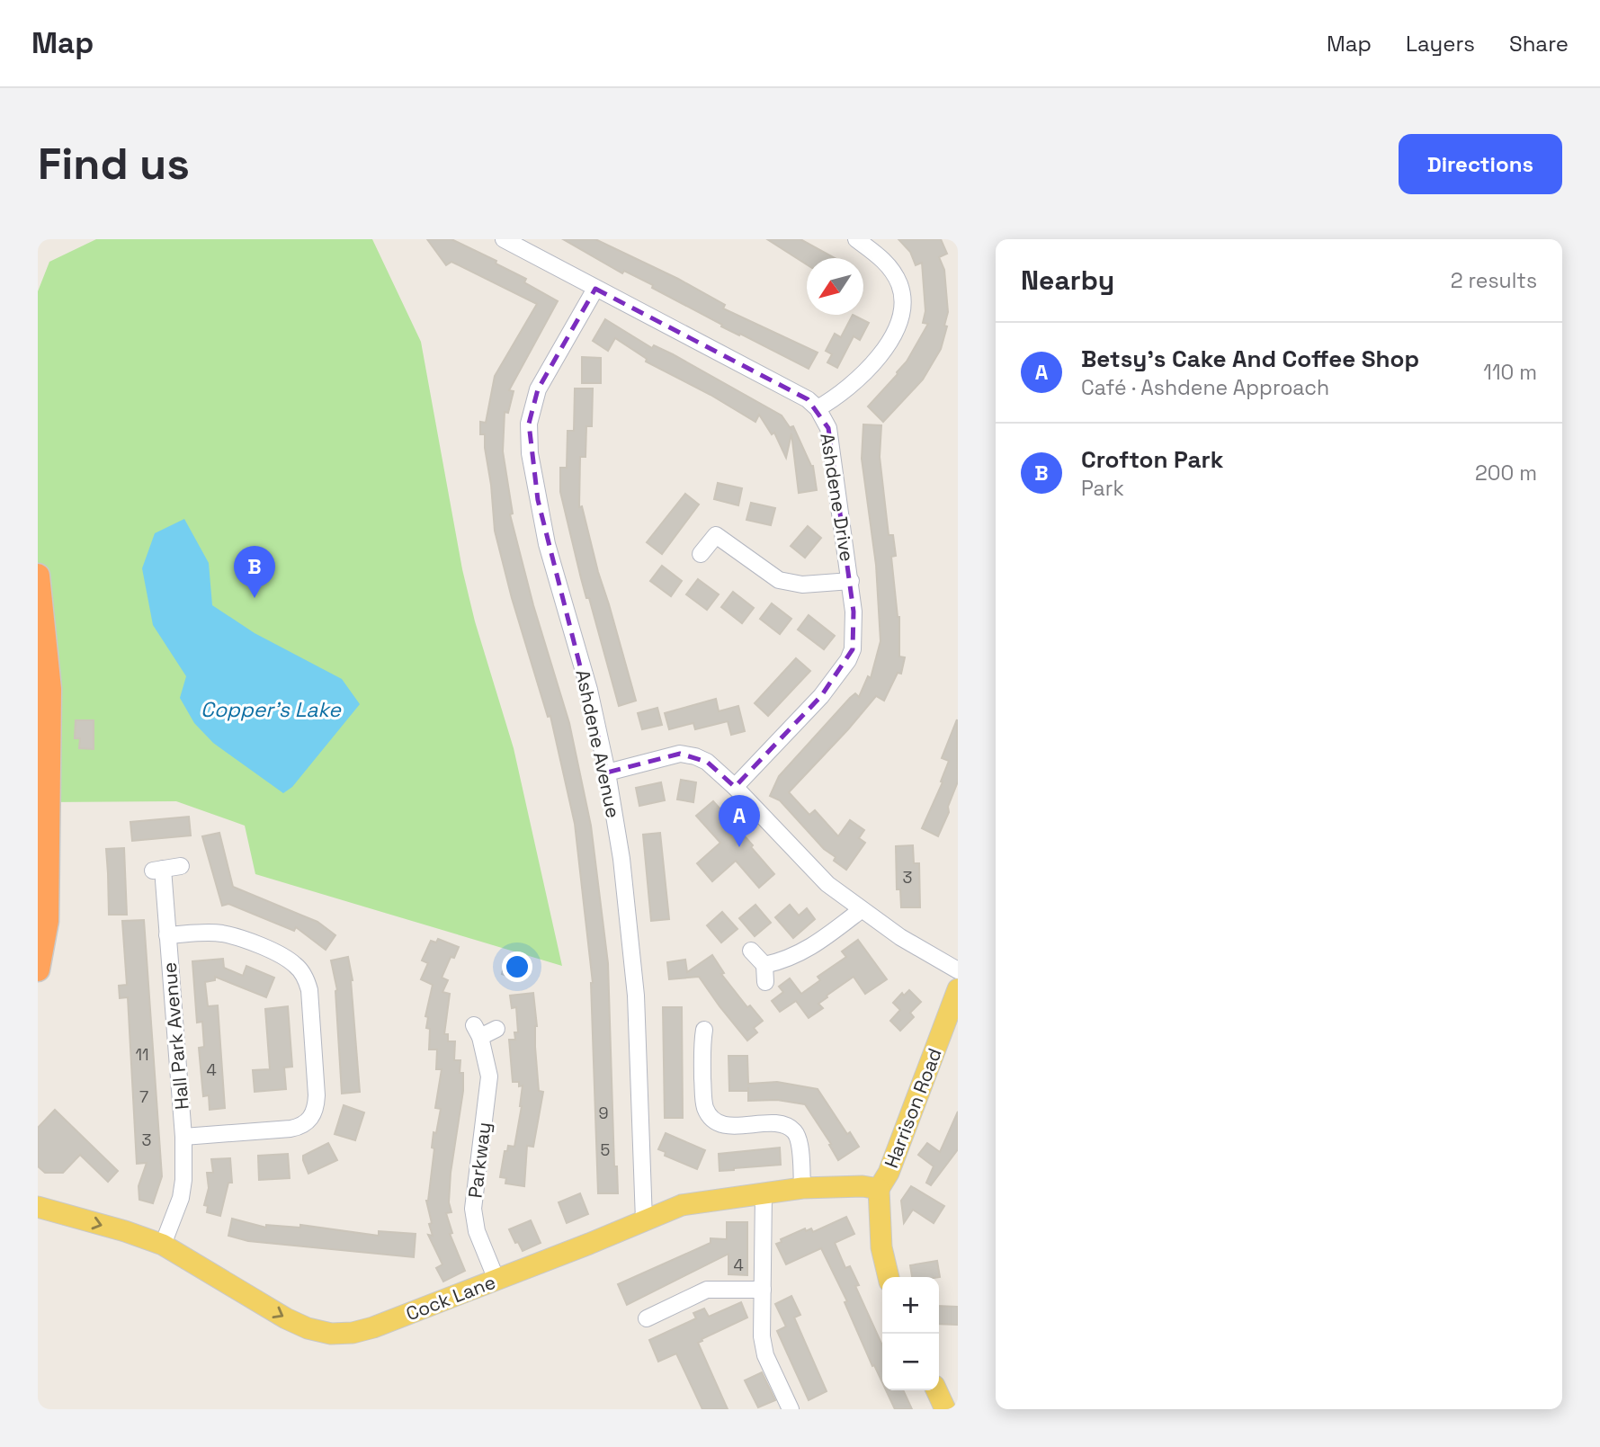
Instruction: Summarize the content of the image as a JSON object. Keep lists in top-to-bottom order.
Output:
{
  "streets": {
    "main road": ["Harrison Road", "Cock Lane"],
    "street": [
      "Ashdene Drive",
      "Ashdene Avenue",
      "Hall Park Avenue",
      "Parkway"
    ]
  },
  "crossings": [
    ["Ashdene Drive", "Ashdene Avenue"],
    ["Ashdene Avenue", "Cock Lane"],
    ["Hall Park Avenue", "Cock Lane"],
    ["Harrison Road", "Cock Lane"],
    ["Parkway", "Cock Lane"]
  ],
  "one_way": ["Cock Lane"],
  "water": ["Copper's Lake"],
  "house_numbers": [
    "3",
    "11",
    "4",
    "7",
    "9",
    "3",
    "5",
    "4"
  ],
  "north": "bottom left",
  "page": {
    "header": "Map",
    "nav": ["Map", "Layers", "Share"],
    "buttons": "Directions",
    "title": "Find us",
    "heading": ["Nearby", "2 results"],
    "list": [
      {
        "mark": "A",
        "name": "Betsy's Cake And Coffee Shop",
        "note": "Café · Ashdene Approach",
        "value": "110 m"
      },
      {
        "mark": "B",
        "name": "Crofton Park",
        "note": "Park",
        "value": "200 m"
      }
    ],
    "pins": ["B", "A"],
    "map_buttons": ["+", "−"]
  }
}
